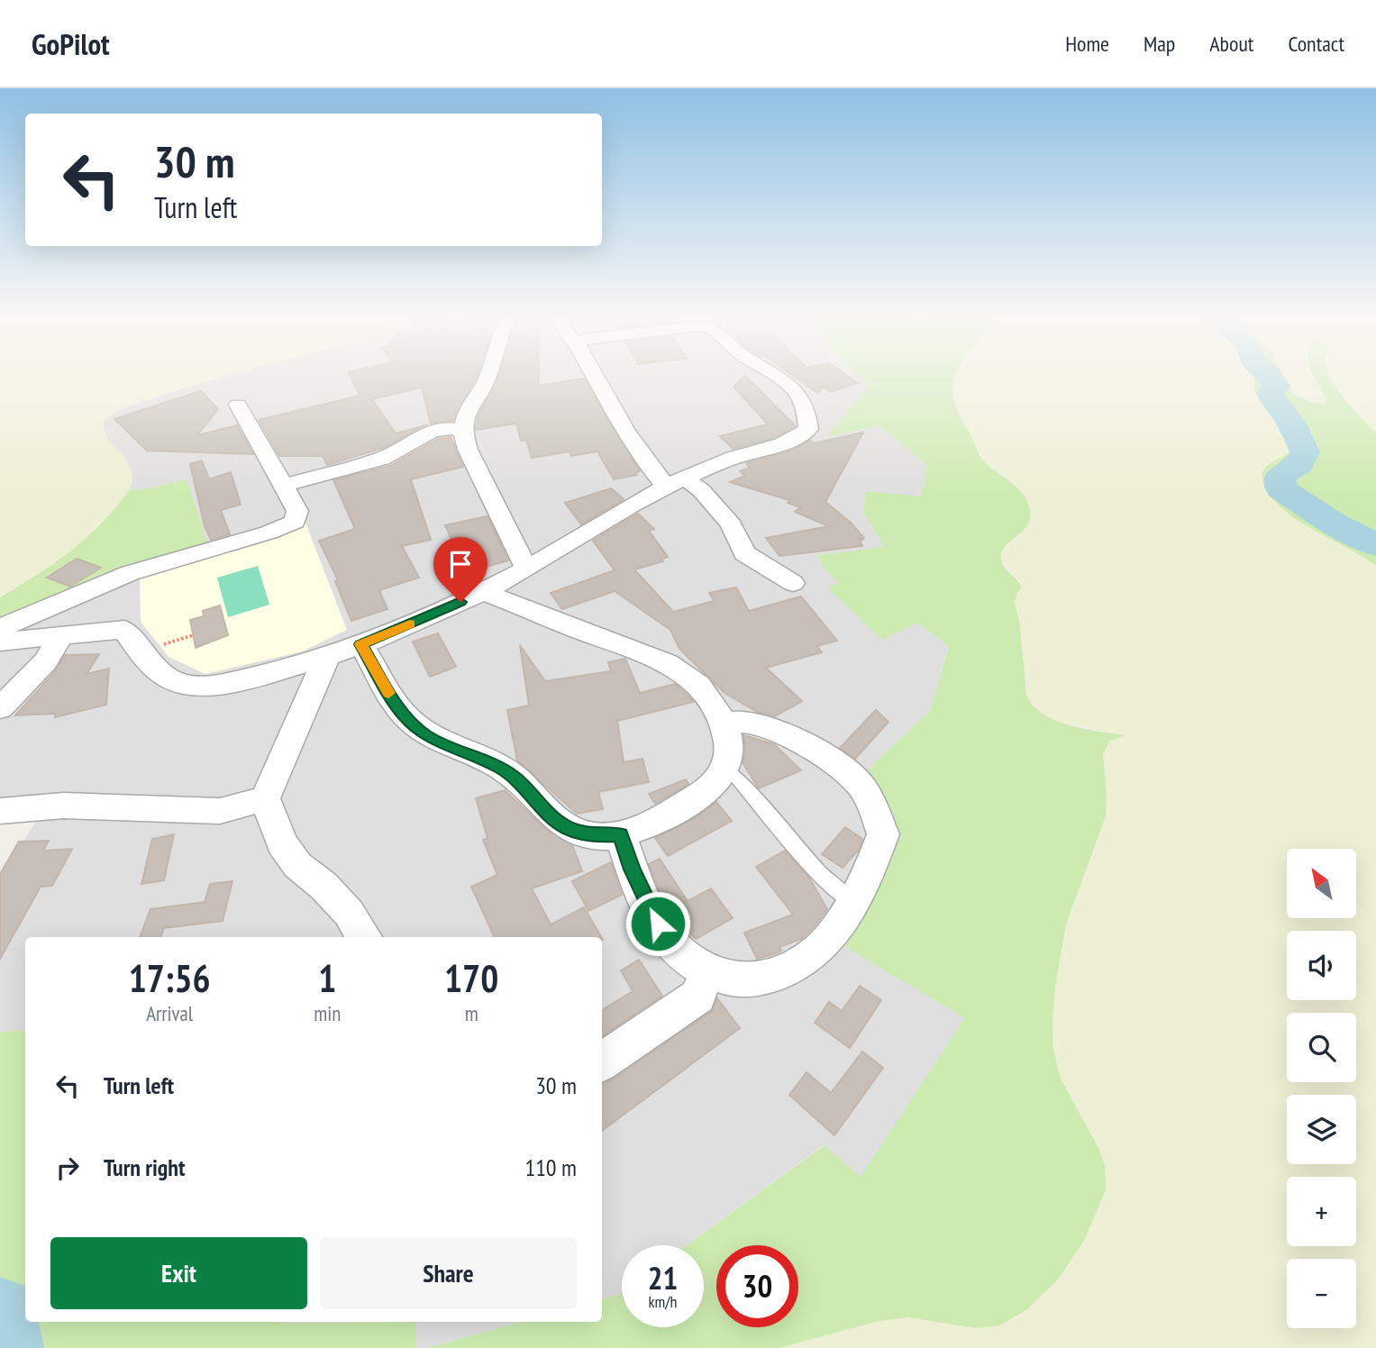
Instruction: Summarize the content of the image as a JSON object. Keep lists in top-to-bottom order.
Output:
{
  "north": "top left",
  "page": {
    "header": "GoPilot",
    "nav": [
      "Home",
      "Map",
      "About",
      "Contact"
    ],
    "turn": ["30 m", "Turn left"],
    "map_buttons": ["+", "−"],
    "eta": [
      "17:56",
      "Arrival",
      "1",
      "min",
      "170",
      "m"
    ],
    "list": [
      {
        "name": "Turn left",
        "value": "30 m"
      },
      {
        "name": "Turn right",
        "value": "110 m"
      }
    ],
    "buttons": ["Exit", "Share"],
    "speed": "21 km/h",
    "limit": "30"
  }
}
